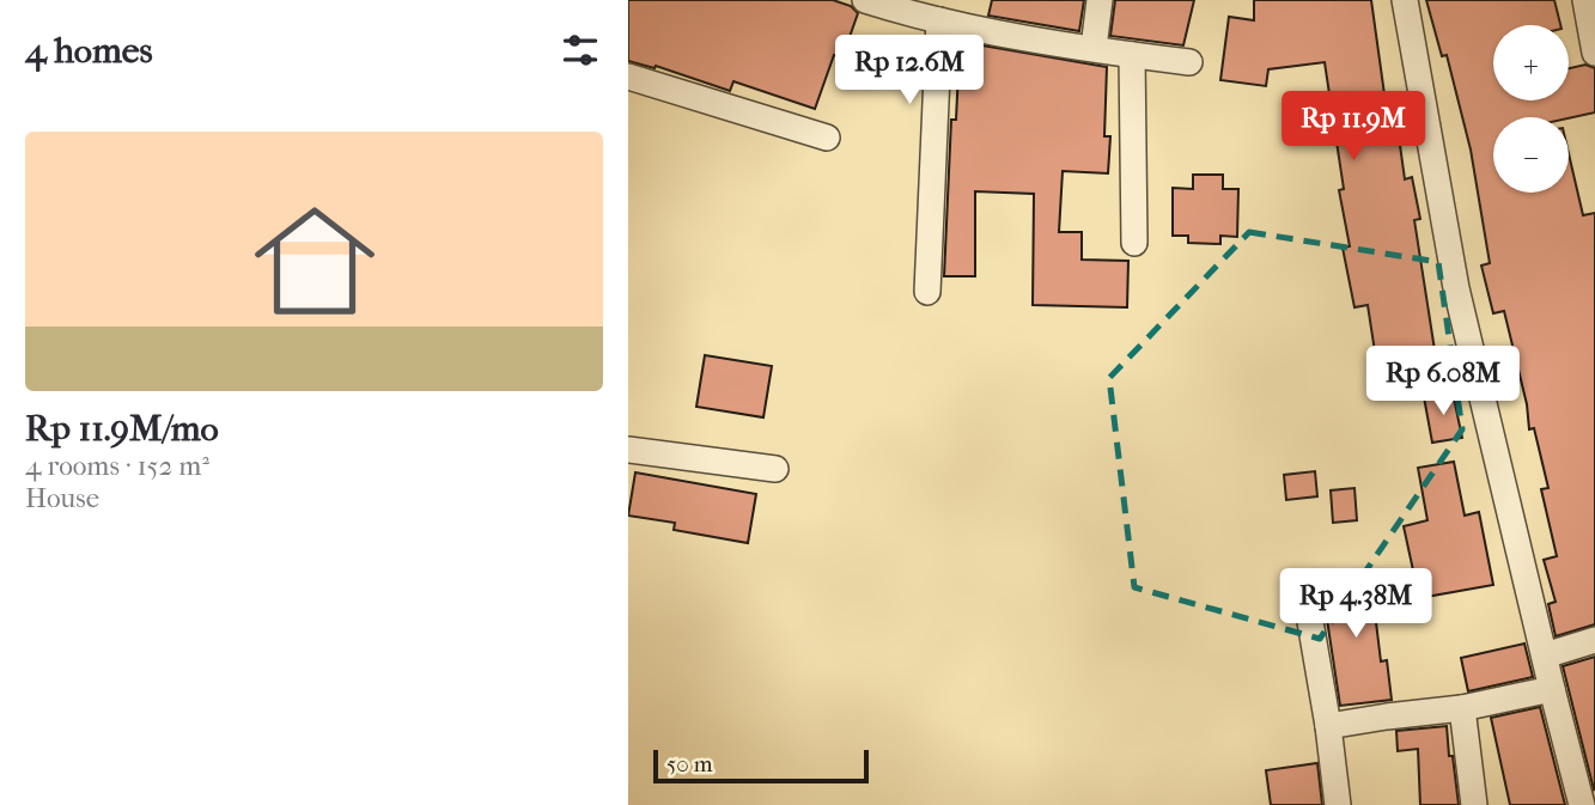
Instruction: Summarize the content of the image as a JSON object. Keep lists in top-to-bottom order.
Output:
{
  "scale_bar": "50 m",
  "page": {
    "heading": "4 homes",
    "map_buttons": ["+", "−"],
    "price": [
      "Rp 12.6M",
      "Rp 11.9M",
      "Rp 6.08M",
      "Rp 4.38M"
    ],
    "list": [
      {
        "name": "Rp 11.9M/mo",
        "note": "4 rooms · 152 m² · House"
      }
    ],
    "scale": "50 m"
  }
}
